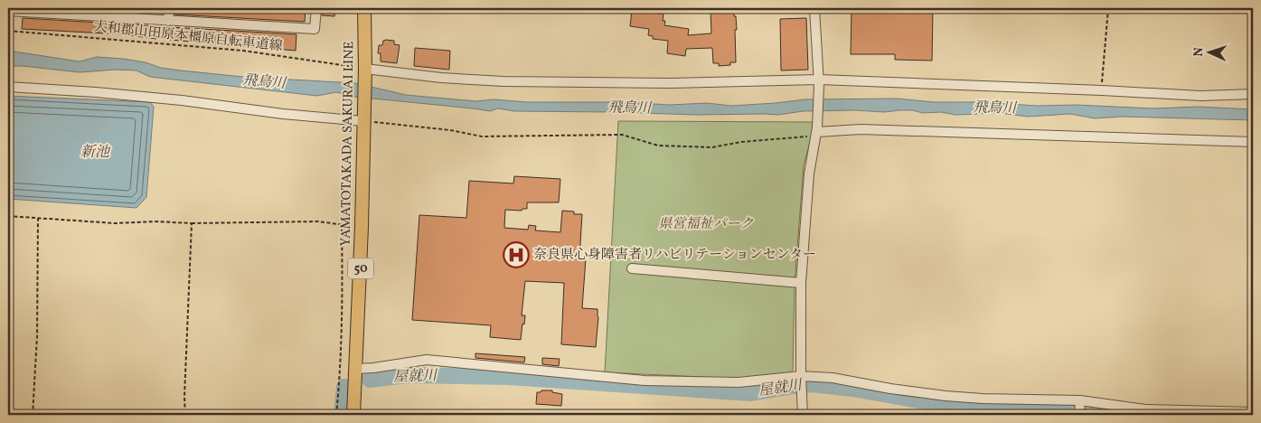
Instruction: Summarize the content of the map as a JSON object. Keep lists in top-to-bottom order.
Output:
{
  "streets": {
    "main road": ["YAMATOTAKADA SAKURAI LINE", "50"],
    "path": ["大和郡山田原本橿原自転車道線"]
  },
  "crossings": [
    ["大和郡山田原本橿原自転車道線", "YAMATOTAKADA SAKURAI LINE"]
  ],
  "water": ["飛鳥川", "新池", "屋就川"],
  "parks": ["県営福祉パーク"],
  "places": {
    "hospital": ["奈良県心身障害者リハビリテーションセンター"]
  },
  "north": "left"
}
